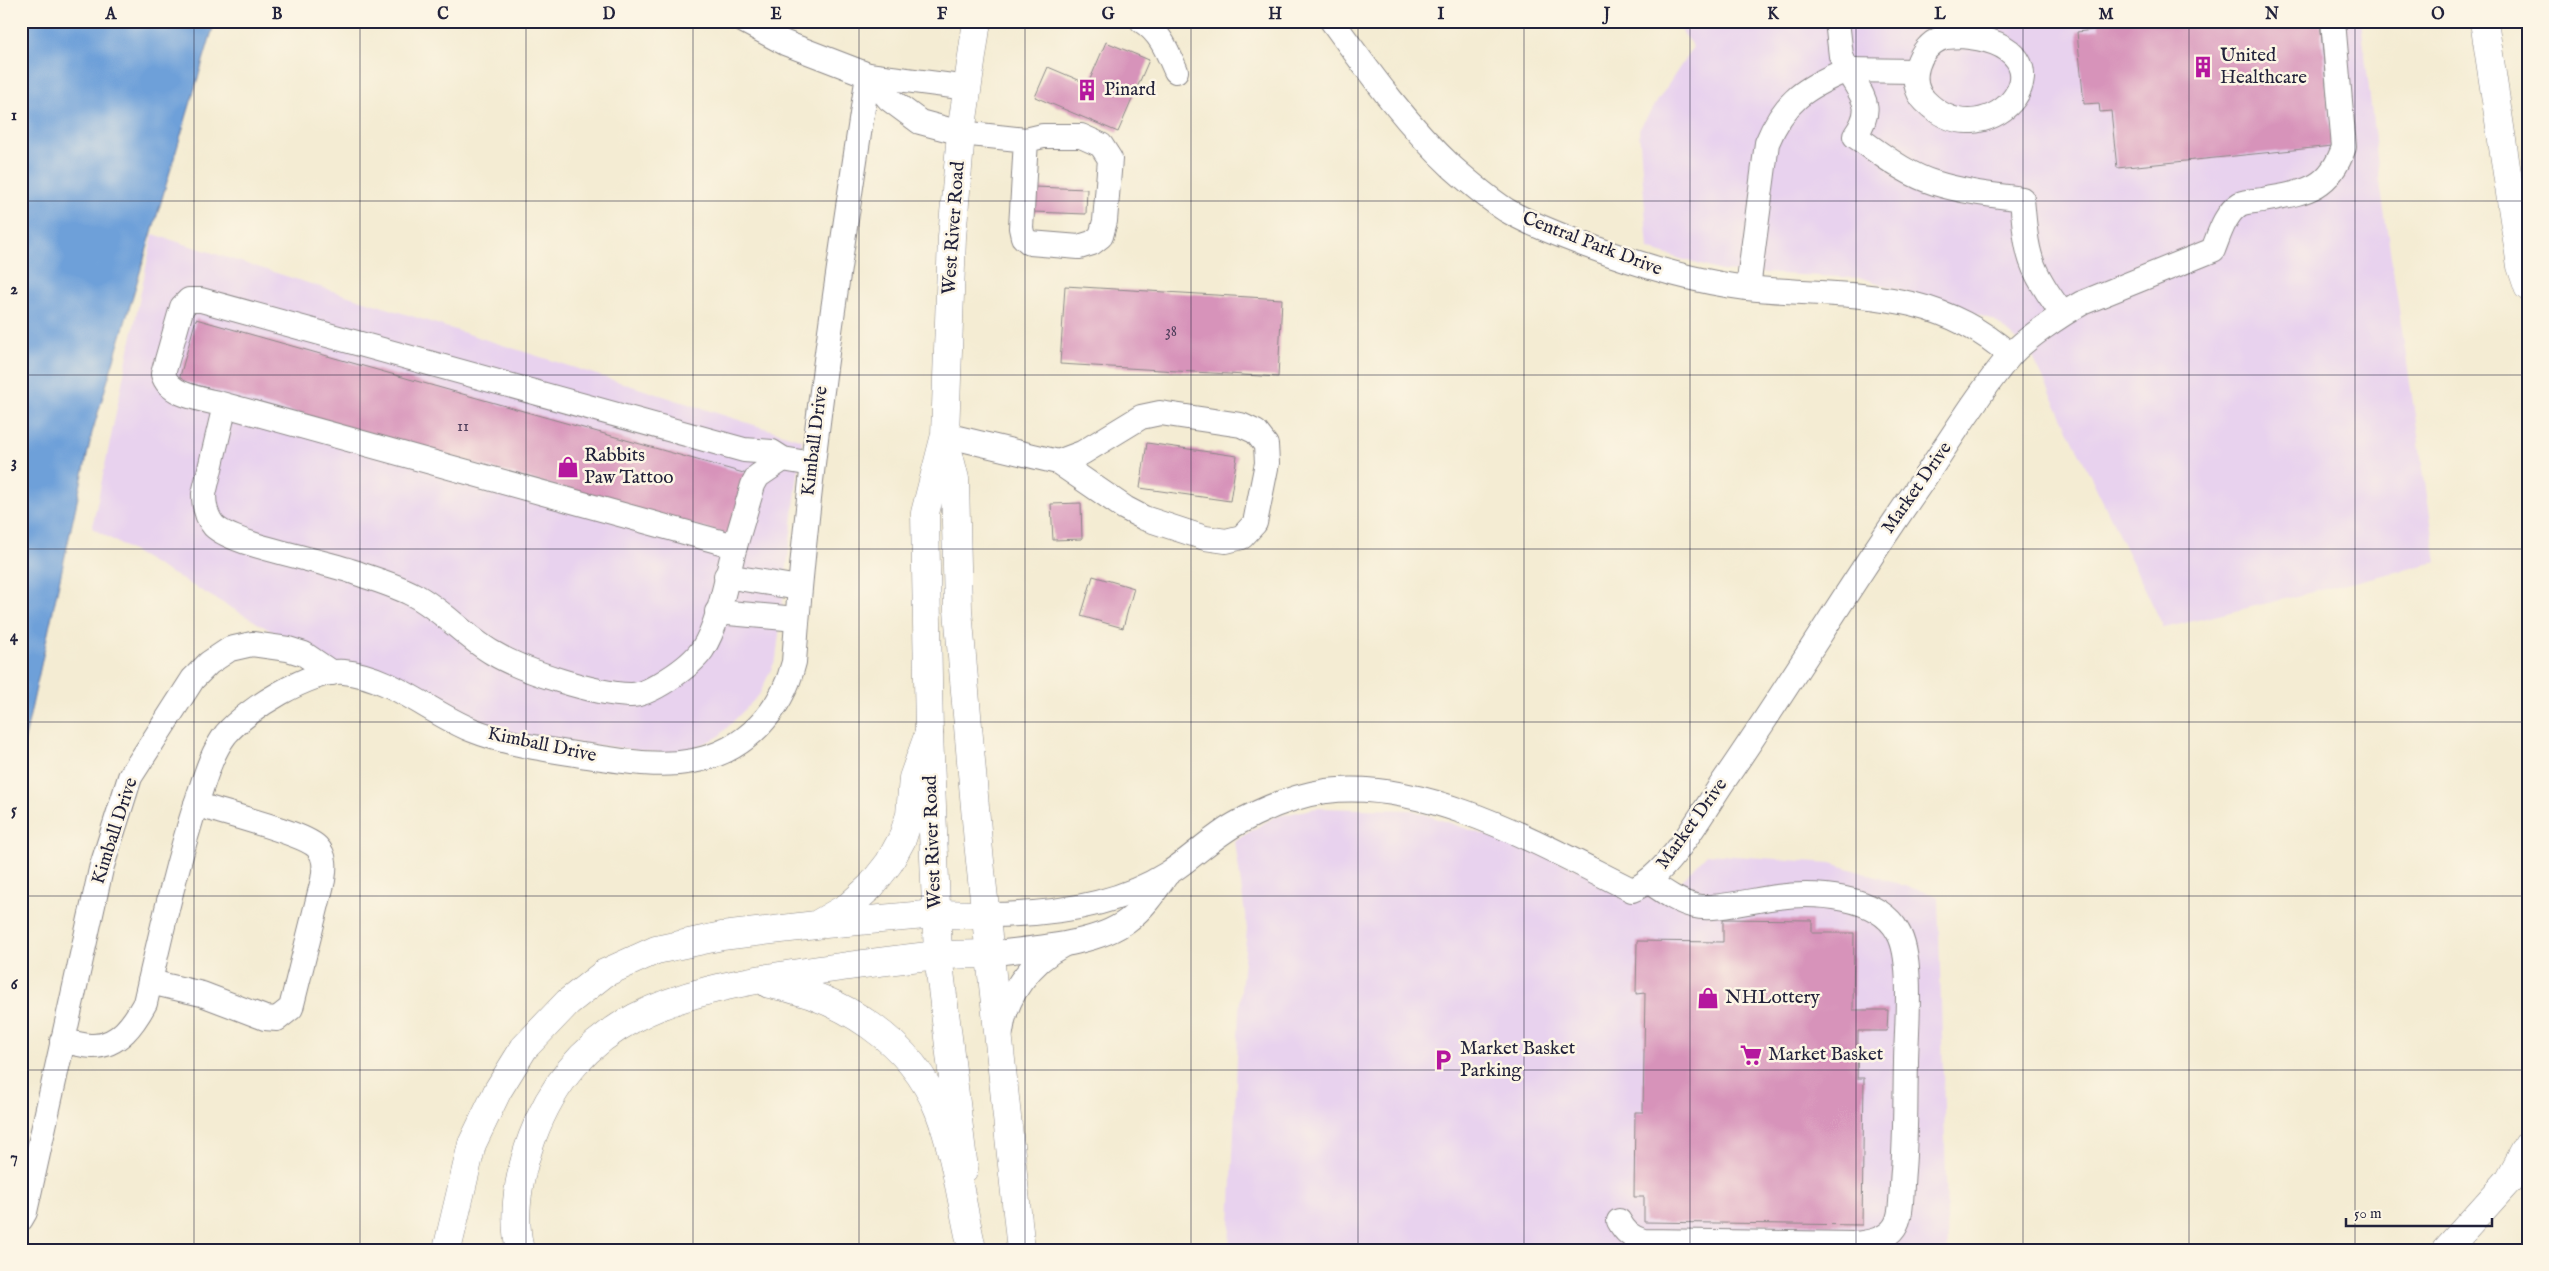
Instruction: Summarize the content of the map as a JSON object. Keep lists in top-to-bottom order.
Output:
{
  "streets": {
    "main road": ["West River Road"],
    "street": ["Central Park Drive", "Kimball Drive", "Market Drive"]
  },
  "crossings": [
    ["West River Road", "Market Drive"],
    ["Central Park Drive", "Market Drive"]
  ],
  "places": {
    "building": ["United Healthcare", "Pinard"],
    "shop": ["Rabbits Paw Tattoo", "NHLottery"],
    "supermarket": ["Market Basket"],
    "parking": ["Market Basket Parking"]
  },
  "house_numbers": ["38", "11"],
  "scale_bar": "50 m",
  "grid": {
    "columns": [
      "A",
      "B",
      "C",
      "D",
      "E",
      "F",
      "G",
      "H",
      "I",
      "J",
      "K",
      "L",
      "M",
      "N",
      "O"
    ],
    "rows": [
      "1",
      "2",
      "3",
      "4",
      "5",
      "6",
      "7"
    ]
  }
}
